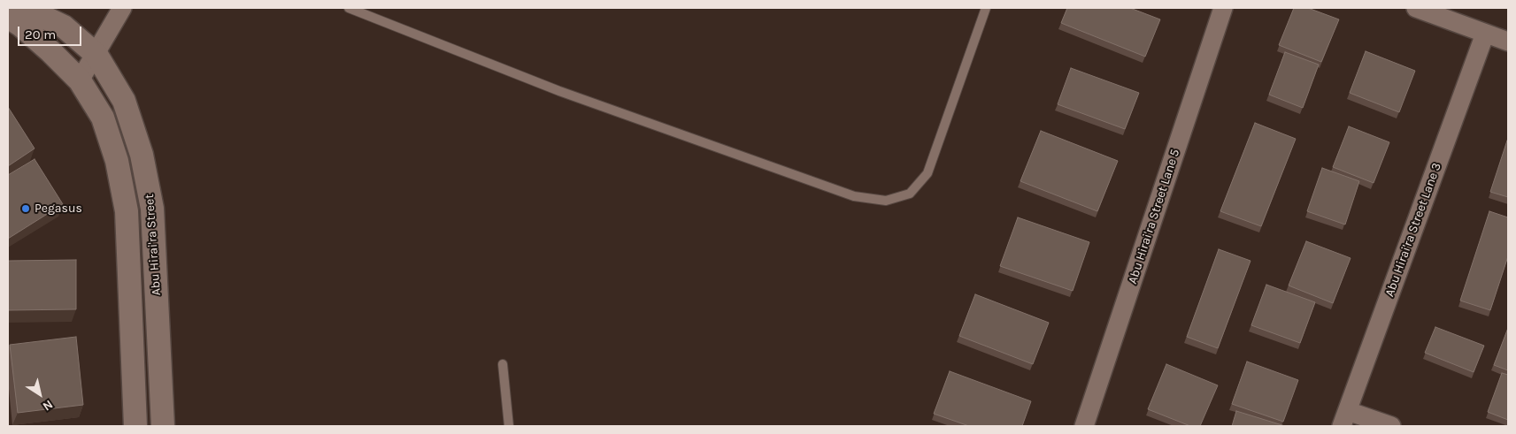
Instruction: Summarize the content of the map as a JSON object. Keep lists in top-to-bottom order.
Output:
{
  "streets": {
    "street": ["Abu Hirai'ra Street Lane 5", "Abu Hirai'ra Street Lane 3", "Abu Hirai'ra Street"]
  },
  "places": ["Pegasus"],
  "scale_bar": "20 m",
  "north": "bottom right"
}
